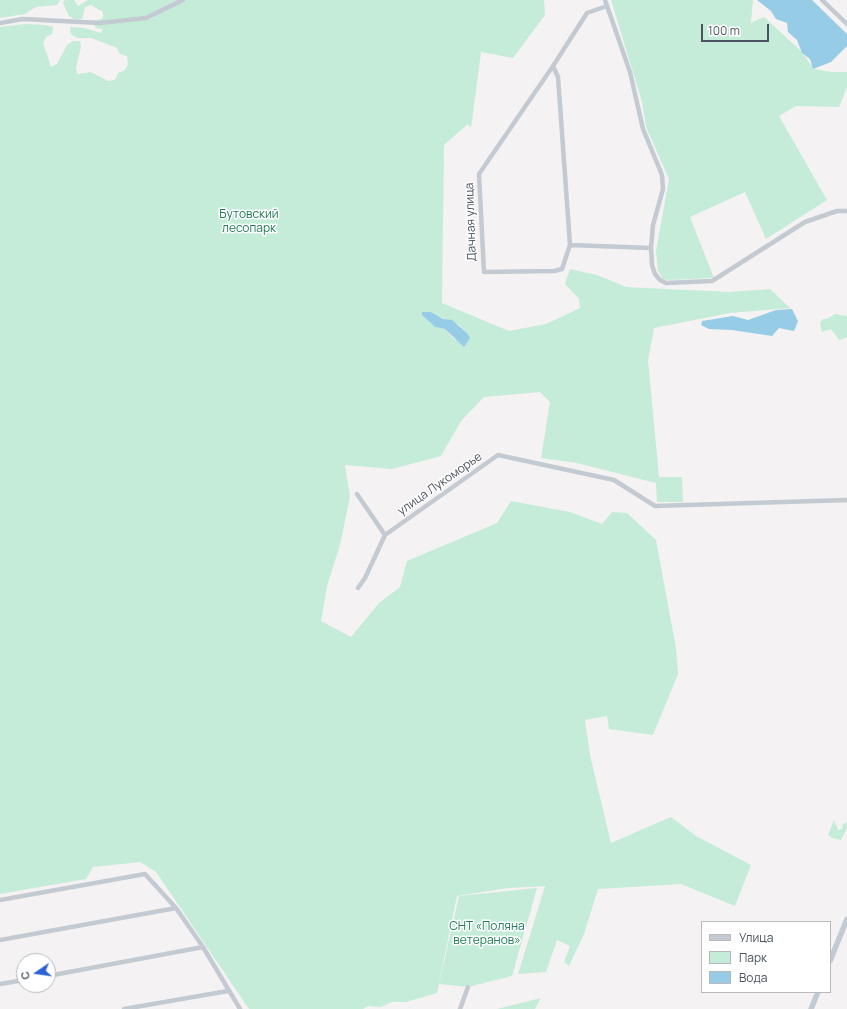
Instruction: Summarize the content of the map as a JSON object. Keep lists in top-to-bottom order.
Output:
{
  "streets": {
    "street": ["Дачная улица", "улица Лукоморье"]
  },
  "parks": ["Бутовский лесопарк", "СНТ «Поляна ветеранов»"],
  "legend": ["Улица", "Парк", "Вода"],
  "scale_bar": "100 m",
  "north": "left"
}
